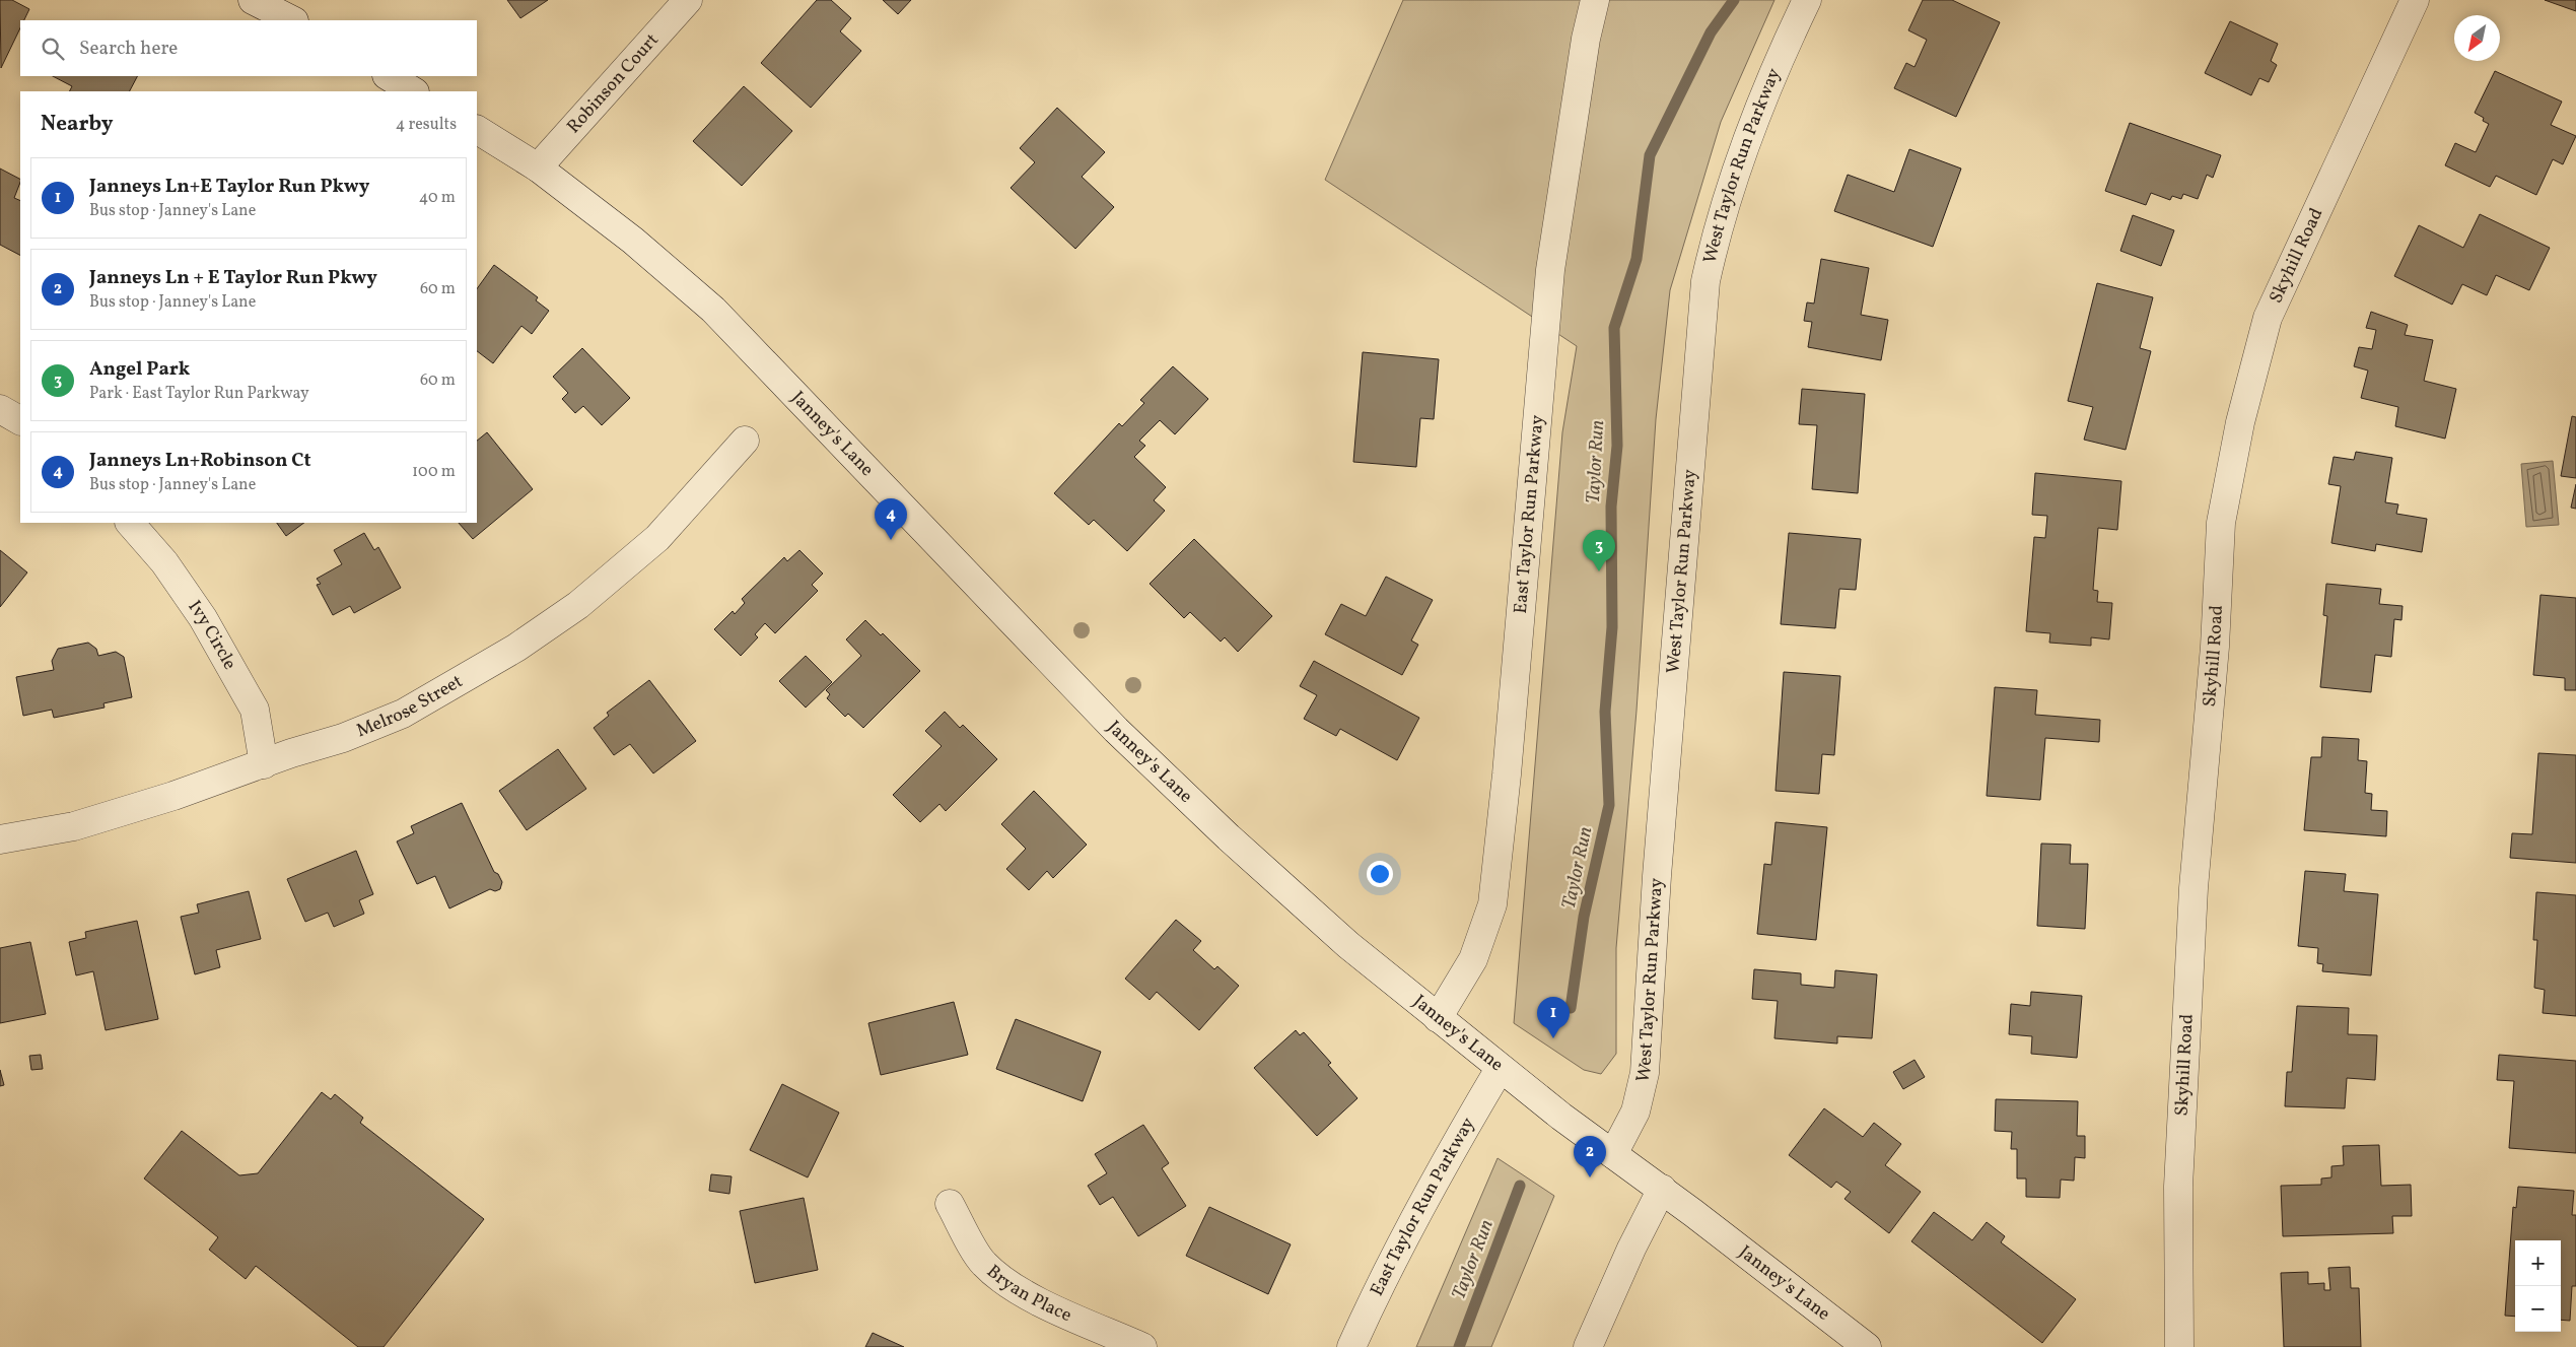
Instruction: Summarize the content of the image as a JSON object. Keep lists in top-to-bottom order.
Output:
{
  "streets": {
    "street": [
      "Robinson Court",
      "West Taylor Run Parkway",
      "Skyhill Road",
      "Janney's Lane",
      "East Taylor Run Parkway",
      "Ivy Circle",
      "Melrose Street",
      "Bryan Place"
    ]
  },
  "crossings": [
    ["Robinson Court", "Janney's Lane"],
    ["West Taylor Run Parkway", "Janney's Lane"],
    ["Janney's Lane", "East Taylor Run Parkway"],
    ["Ivy Circle", "Melrose Street"]
  ],
  "water": ["Taylor Run"],
  "north": "bottom left",
  "page": {
    "search": "Search here",
    "heading": ["Nearby", "4 results"],
    "list": [
      {
        "mark": "1",
        "name": "Janneys Ln+E Taylor Run Pkwy",
        "note": "Bus stop · Janney's Lane",
        "value": "40 m"
      },
      {
        "mark": "2",
        "name": "Janneys Ln + E Taylor Run Pkwy",
        "note": "Bus stop · Janney's Lane",
        "value": "60 m"
      },
      {
        "mark": "3",
        "name": "Angel Park",
        "note": "Park · East Taylor Run Parkway",
        "value": "60 m"
      },
      {
        "mark": "4",
        "name": "Janneys Ln+Robinson Ct",
        "note": "Bus stop · Janney's Lane",
        "value": "100 m"
      }
    ],
    "pins": [
      "4",
      "3",
      "1",
      "2"
    ],
    "map_buttons": ["+", "−"]
  }
}
